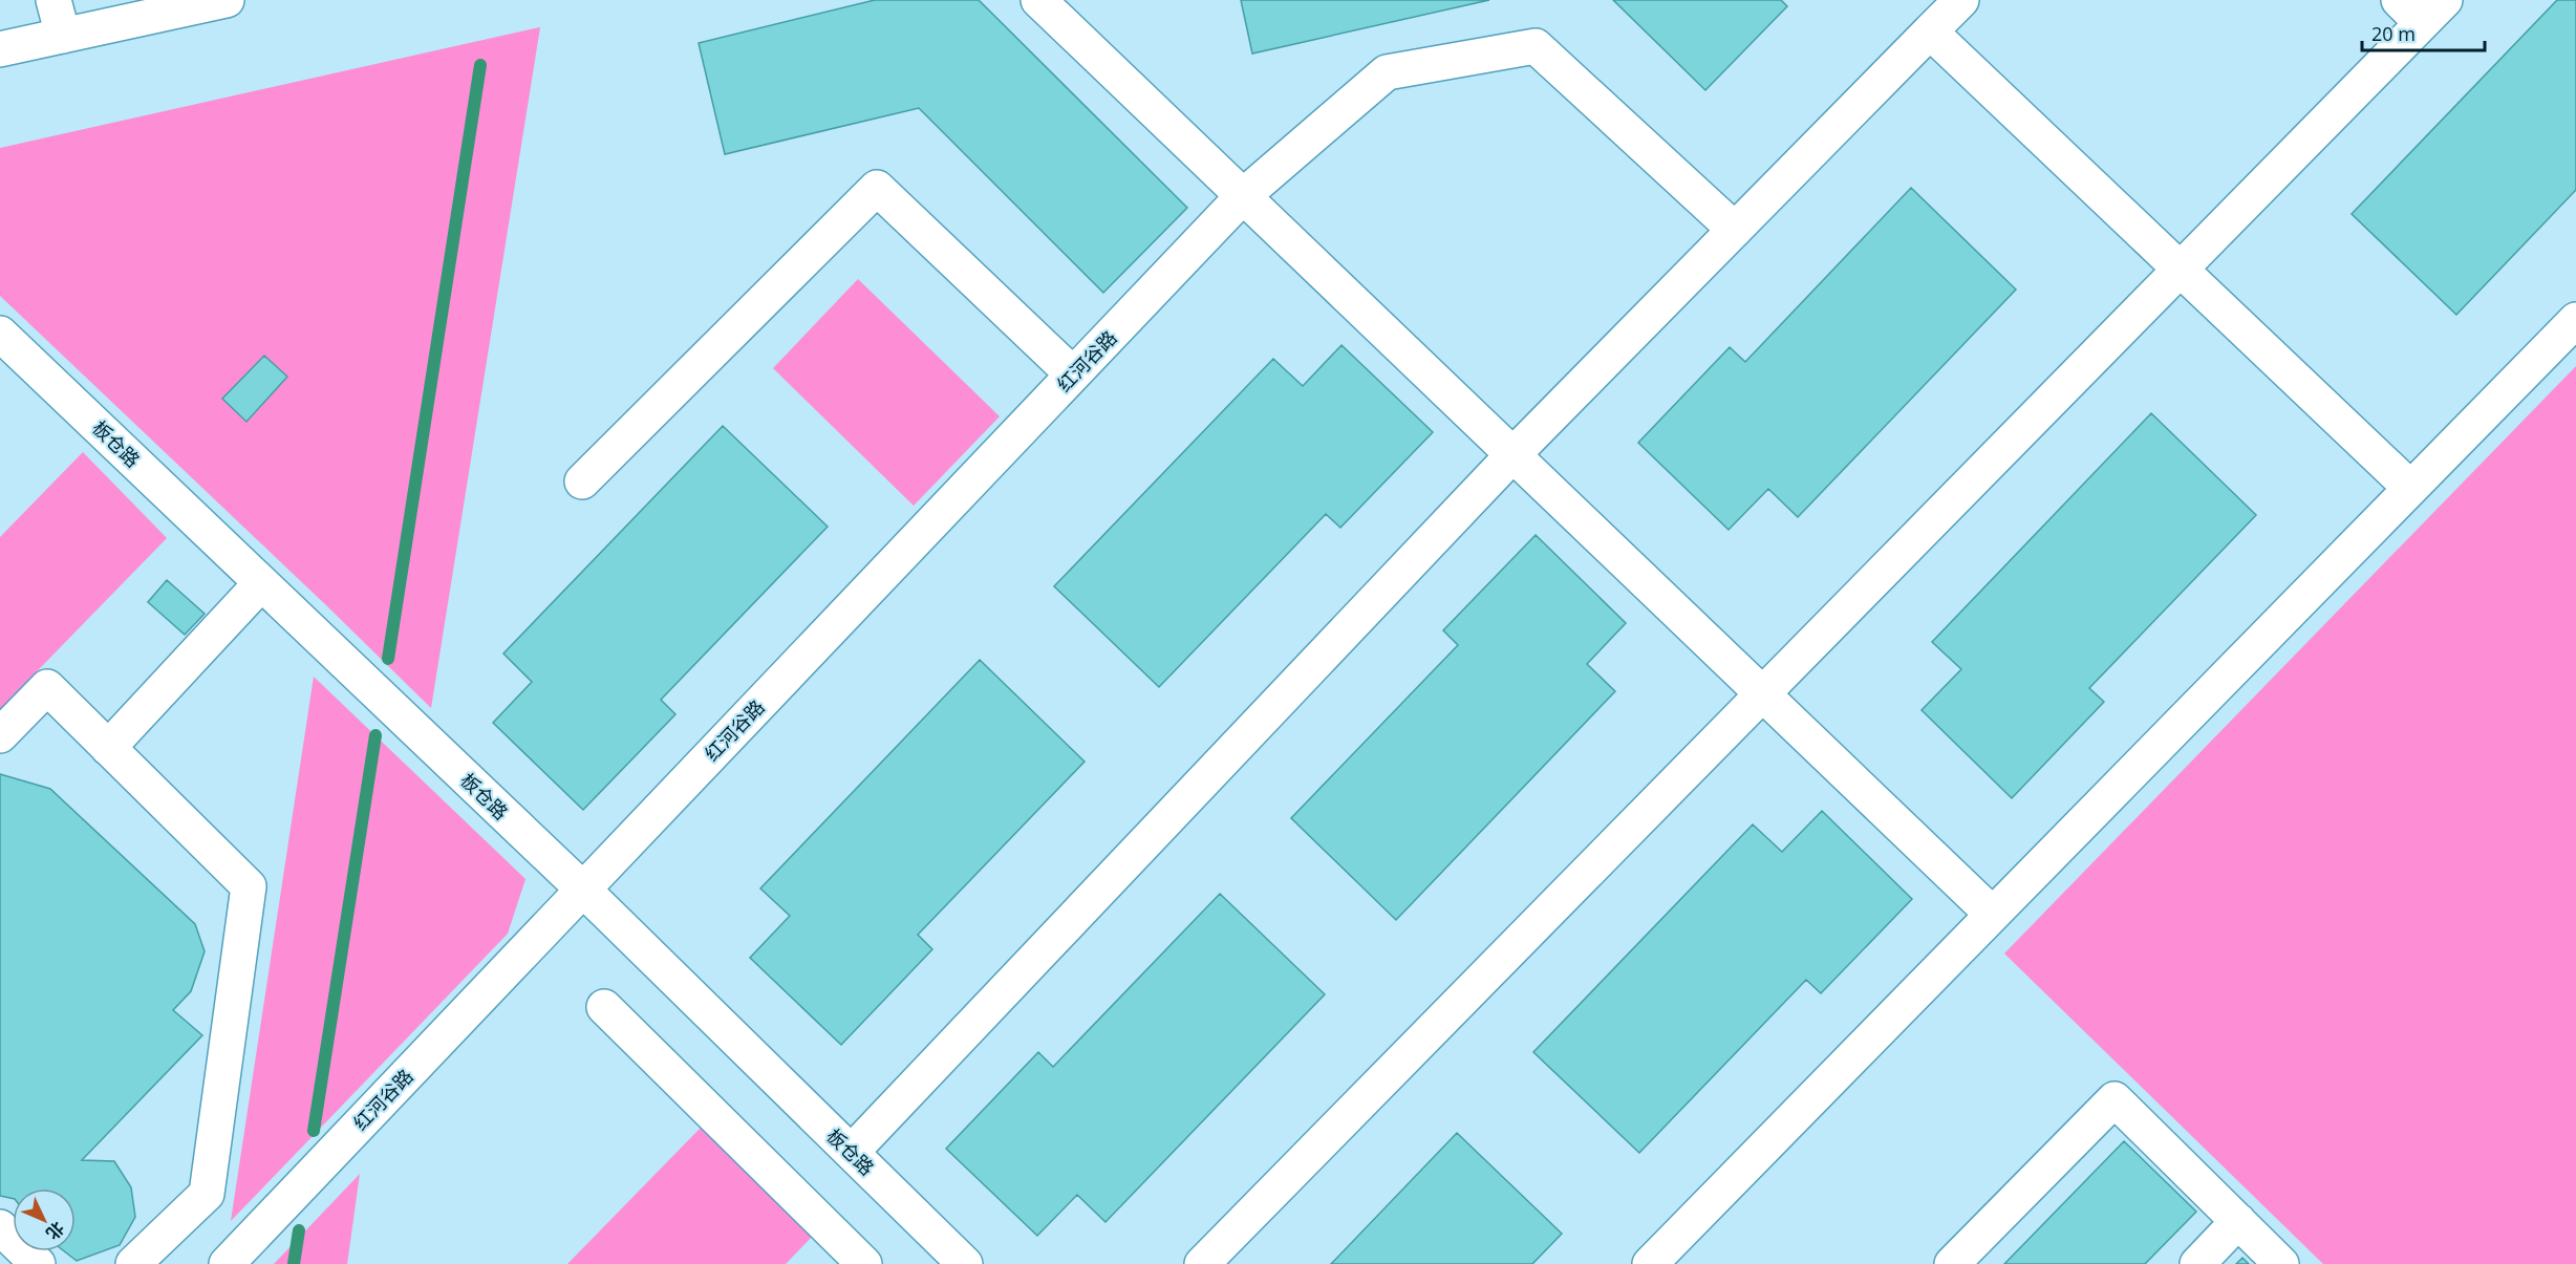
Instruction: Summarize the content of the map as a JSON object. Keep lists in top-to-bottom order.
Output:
{
  "streets": {
    "street": ["红河谷路", "板仓路"]
  },
  "crossings": [
    ["红河谷路", "板仓路"]
  ],
  "scale_bar": "20 m",
  "north": "bottom right"
}
